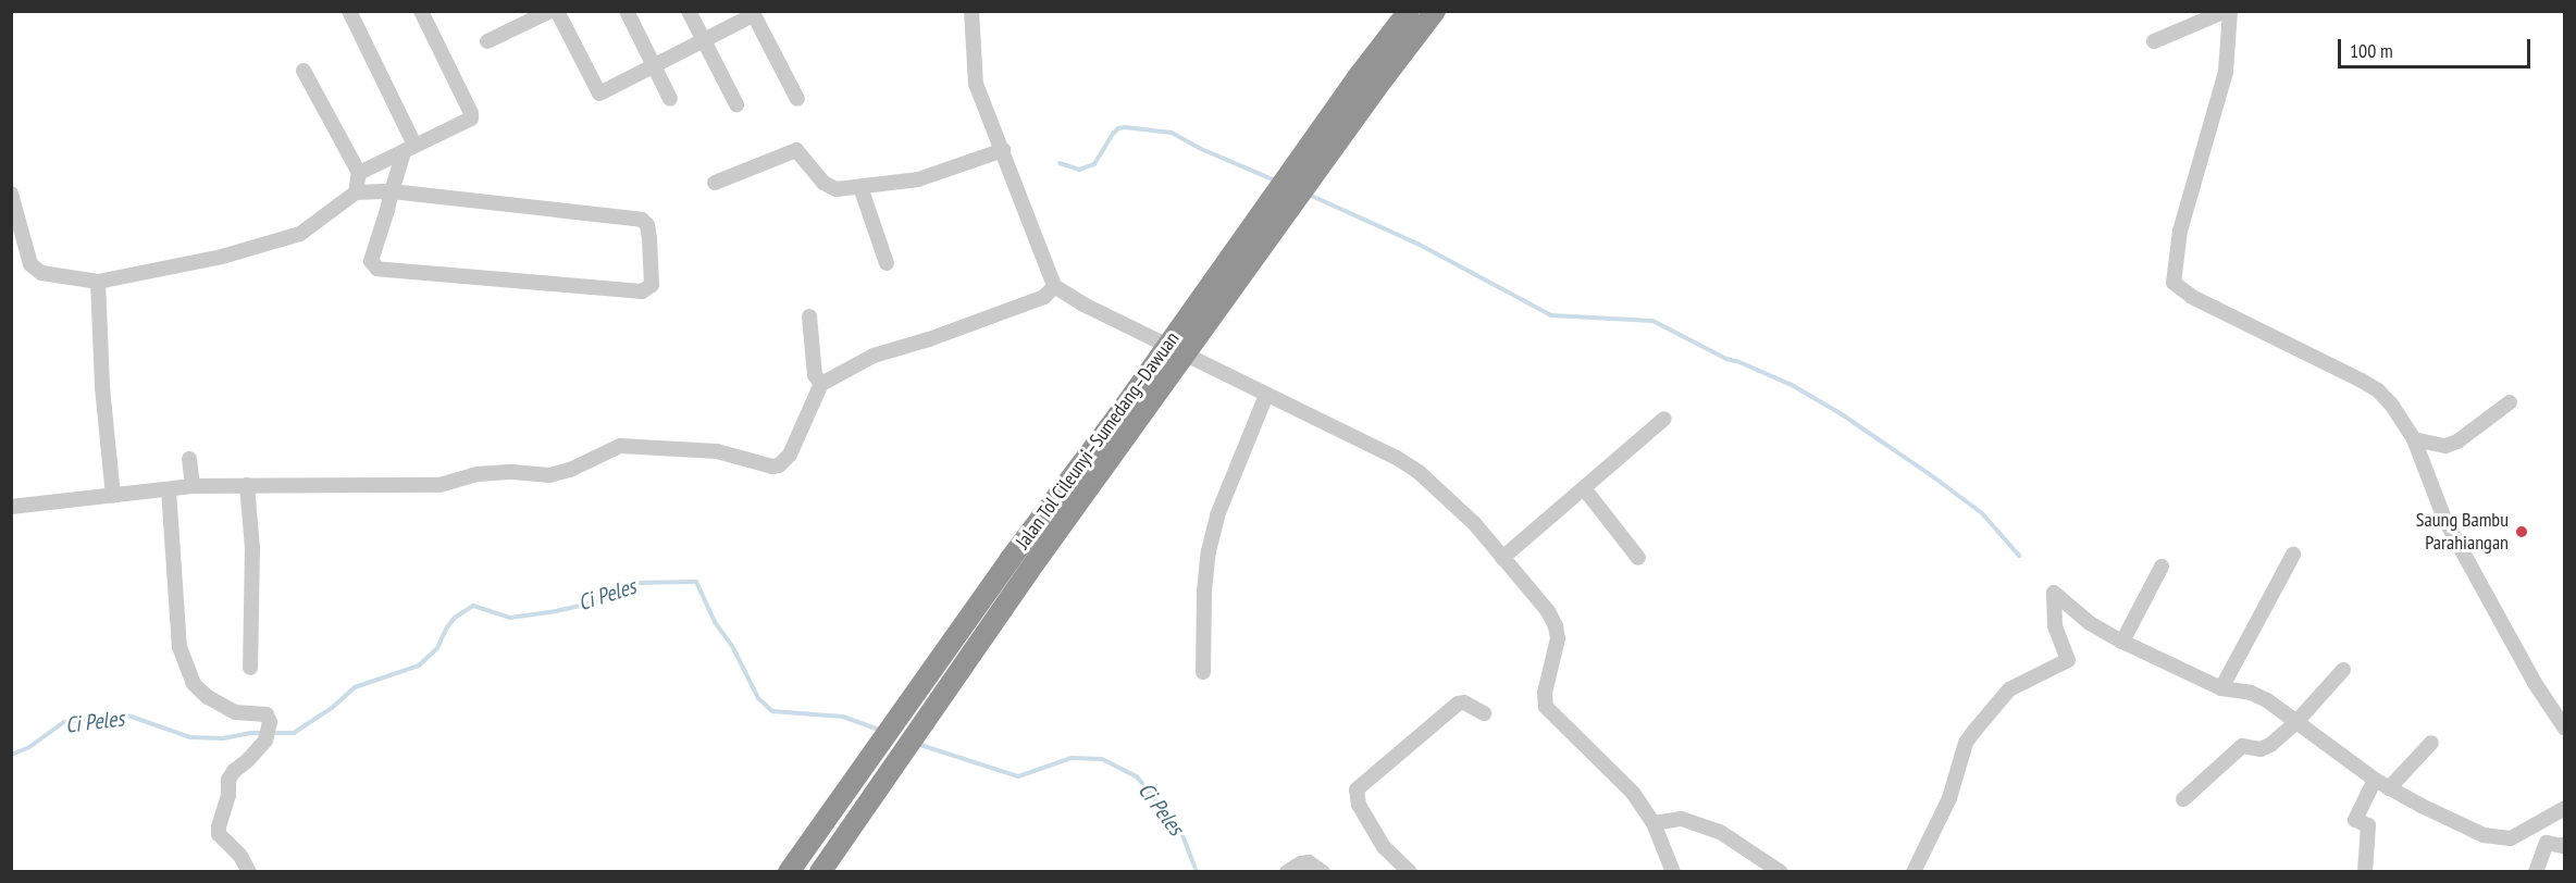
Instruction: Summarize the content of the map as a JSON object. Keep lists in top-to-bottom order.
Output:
{
  "streets": {
    "highway": ["Jalan Tol Cileunyi–Sumedang–Dawuan"]
  },
  "water": ["Ci Peles"],
  "places": ["Saung Bambu Parahiangan"],
  "scale_bar": "100 m"
}
